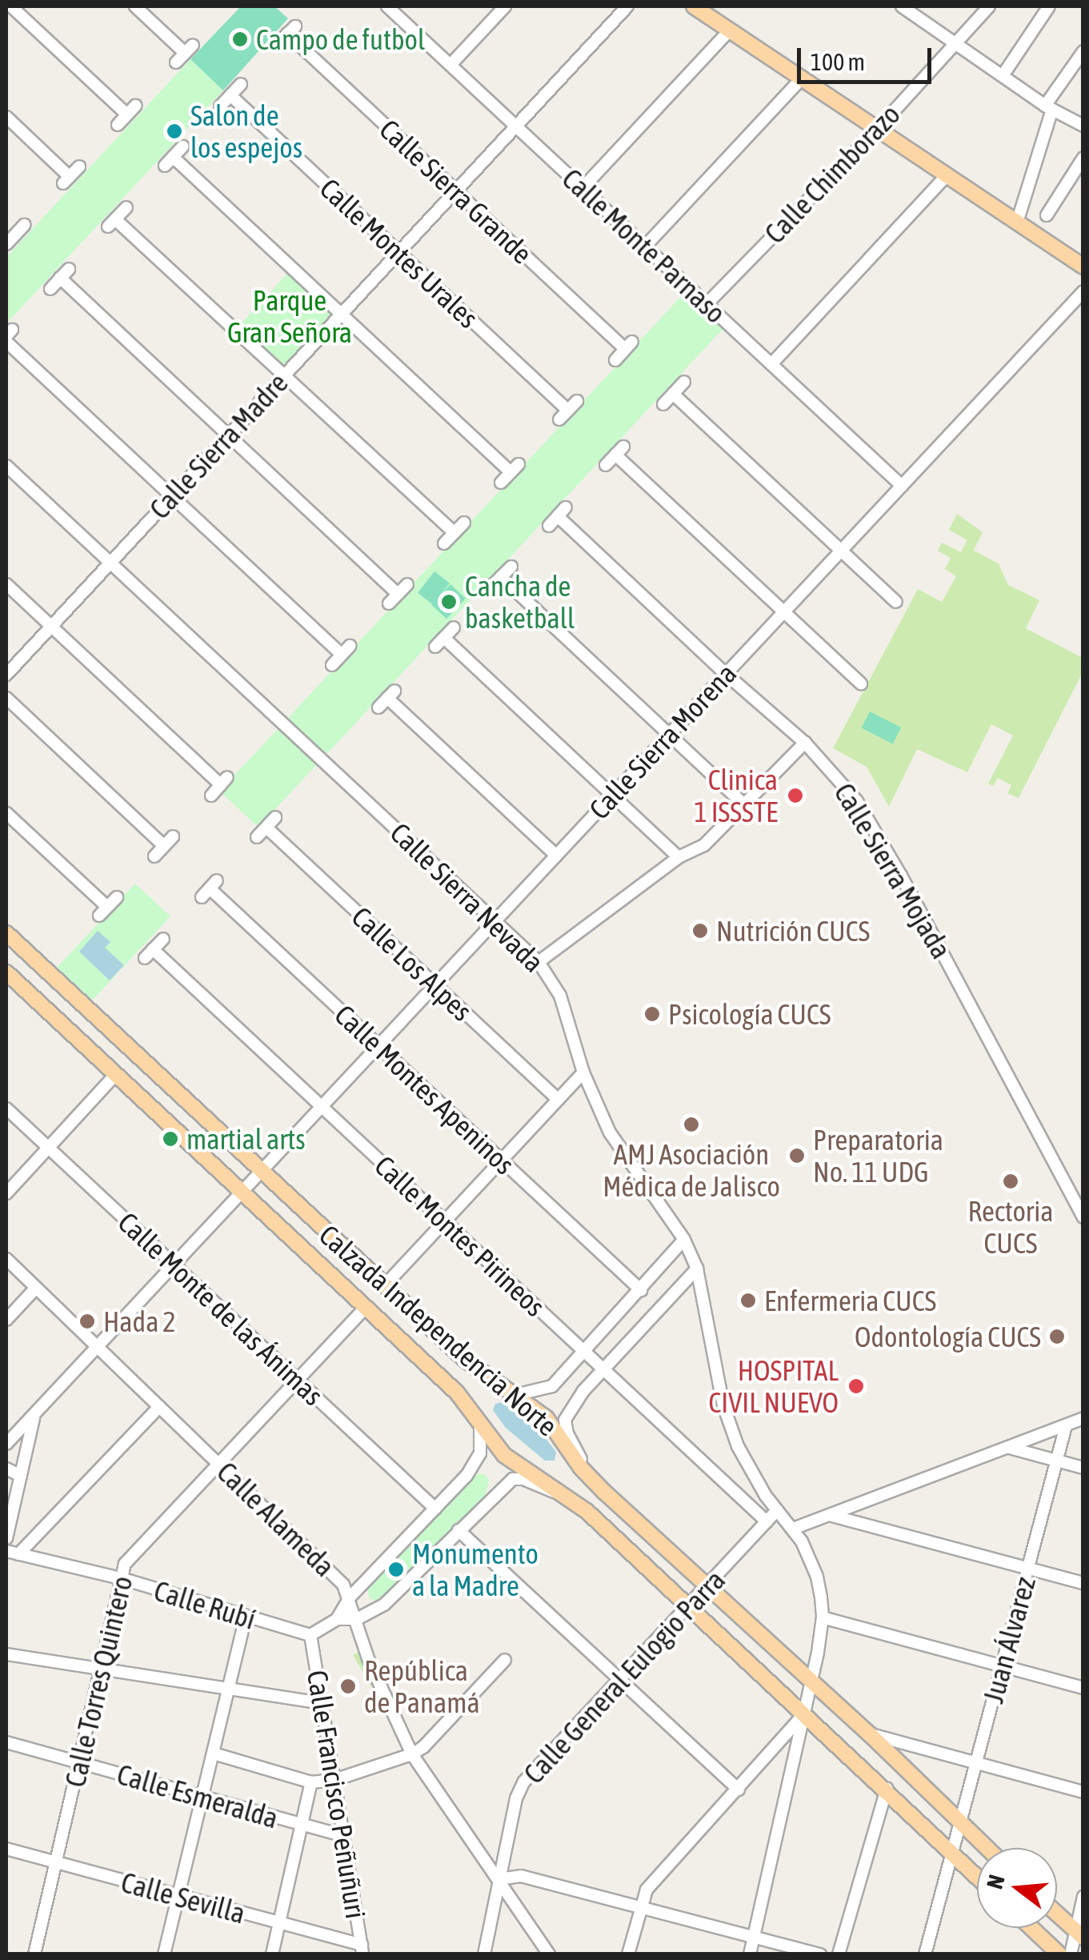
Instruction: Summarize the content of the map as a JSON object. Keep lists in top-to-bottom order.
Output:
{
  "streets": {
    "main road": ["Calzada Independencia Norte"],
    "street": [
      "Calle Chimborazo",
      "Calle Sierra Grande",
      "Calle Monte Parnaso",
      "Calle Montes Urales",
      "Calle Sierra Madre",
      "Calle Sierra Morena",
      "Calle Sierra Mojada",
      "Calle Sierra Nevada",
      "Calle Los Alpes",
      "Calle Montes Apeninos",
      "Calle Montes Pirineos",
      "Calle Monte de las Ánimas",
      "Calle Alameda",
      "Calle Rubí",
      "Juan Álvarez",
      "Calle General Eulogio Parra",
      "Calle Torres Quintero",
      "Calle Francisco Peñuñuri",
      "Calle Esmeralda",
      "Calle Sevilla"
    ]
  },
  "crossings": [
    ["Calle Chimborazo", "Calle Monte Parnaso"],
    ["Calle Sierra Grande", "Calle Sierra Madre"],
    ["Calle Monte Parnaso", "Calle Sierra Madre"],
    ["Calle Monte Parnaso", "Calle Sierra Morena"],
    ["Calle Montes Urales", "Calle Sierra Madre"],
    ["Calle Sierra Madre", "Calle Sierra Nevada"],
    ["Calle Sierra Morena", "Calle Sierra Mojada"],
    ["Calle Sierra Morena", "Calle Sierra Nevada"],
    ["Calle Sierra Morena", "Calle Los Alpes"],
    ["Calle Sierra Morena", "Calle Montes Apeninos"],
    ["Calle Sierra Morena", "Calle Montes Pirineos"],
    ["Calle Sierra Morena", "Calle Monte de las Ánimas"],
    ["Calle Sierra Morena", "Calzada Independencia Norte"],
    ["Calle Sierra Morena", "Calle Alameda"],
    ["Calle Sierra Nevada", "Calzada Independencia Norte"],
    ["Calle Sierra Nevada", "Calle General Eulogio Parra"],
    ["Calle Montes Pirineos", "Calle General Eulogio Parra"],
    ["Calle Monte de las Ánimas", "Calle Torres Quintero"],
    ["Calzada Independencia Norte", "Juan Álvarez"],
    ["Calzada Independencia Norte", "Calle General Eulogio Parra"],
    ["Calzada Independencia Norte", "Calle Torres Quintero"],
    ["Calle Alameda", "Calle General Eulogio Parra"],
    ["Calle Alameda", "Calle Torres Quintero"],
    ["Calle Rubí", "Calle Torres Quintero"],
    ["Calle Rubí", "Calle Francisco Peñuñuri"],
    ["Calle Torres Quintero", "Calle Esmeralda"],
    ["Calle Torres Quintero", "Calle Sevilla"],
    ["Calle Francisco Peñuñuri", "Calle Esmeralda"],
    ["Calle Francisco Peñuñuri", "Calle Sevilla"]
  ],
  "parks": ["Parque Gran Señora"],
  "places": [
    "Campo de futbol",
    "Salon de los espejos",
    "Cancha de basketball",
    "Clinica 1 ISSSTE",
    "Nutrición CUCS",
    "Psicología CUCS",
    "AMJ Asociación Médica de Jalisco",
    "martial arts",
    "Preparatoria No. 11 UDG",
    "Rectoria CUCS",
    "Enfermeria CUCS",
    "Hada 2",
    "Odontología CUCS",
    "HOSPITAL CIVIL NUEVO",
    "Monumento a la Madre",
    "República de Panamá"
  ],
  "scale_bar": "100 m",
  "north": "left"
}
